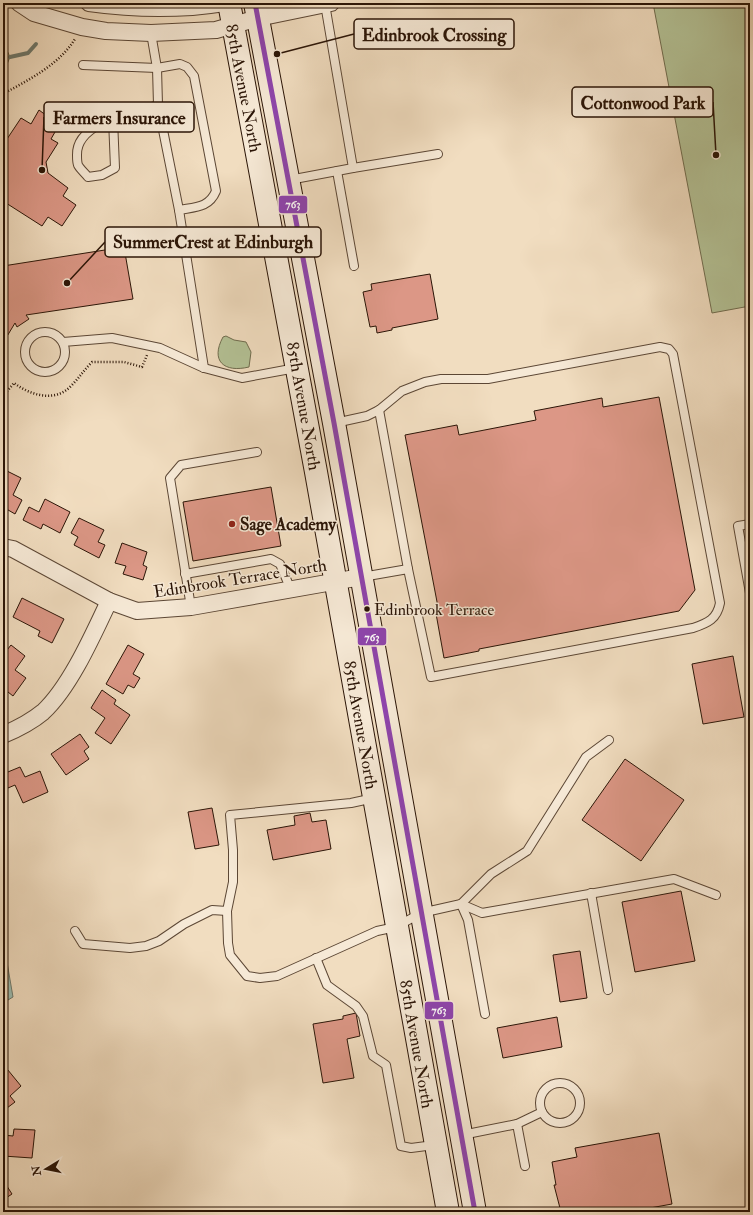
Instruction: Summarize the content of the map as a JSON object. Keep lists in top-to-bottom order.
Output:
{
  "streets": {
    "main road": ["85th Avenue North"],
    "street": ["Edinbrook Terrace North"]
  },
  "crossings": [
    ["85th Avenue North", "Edinbrook Terrace North"]
  ],
  "places": [
    "Edinbrook Crossing",
    "Cottonwood Park",
    "Farmers Insurance",
    "SummerCrest at Edinburgh",
    "Sage Academy",
    "Edinbrook Terrace"
  ],
  "lines": ["transit line 763"],
  "north": "left"
}
